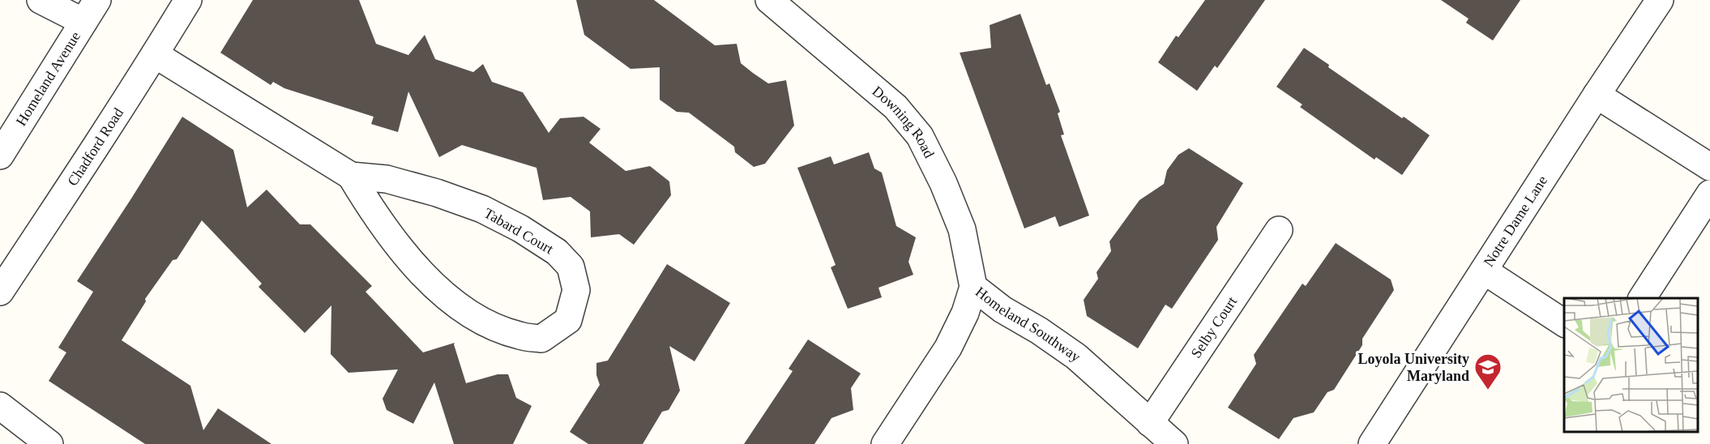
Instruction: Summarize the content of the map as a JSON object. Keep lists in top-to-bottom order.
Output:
{
  "streets": {
    "street": [
      "Homeland Avenue",
      "Downing Road",
      "Chadford Road",
      "Notre Dame Lane",
      "Tabard Court",
      "Homeland Southway",
      "Selby Court"
    ]
  },
  "crossings": [
    ["Downing Road", "Homeland Southway"],
    ["Chadford Road", "Tabard Court"],
    ["Homeland Southway", "Selby Court"]
  ],
  "places": {
    "school or university": ["Loyola University Maryland"]
  }
}
